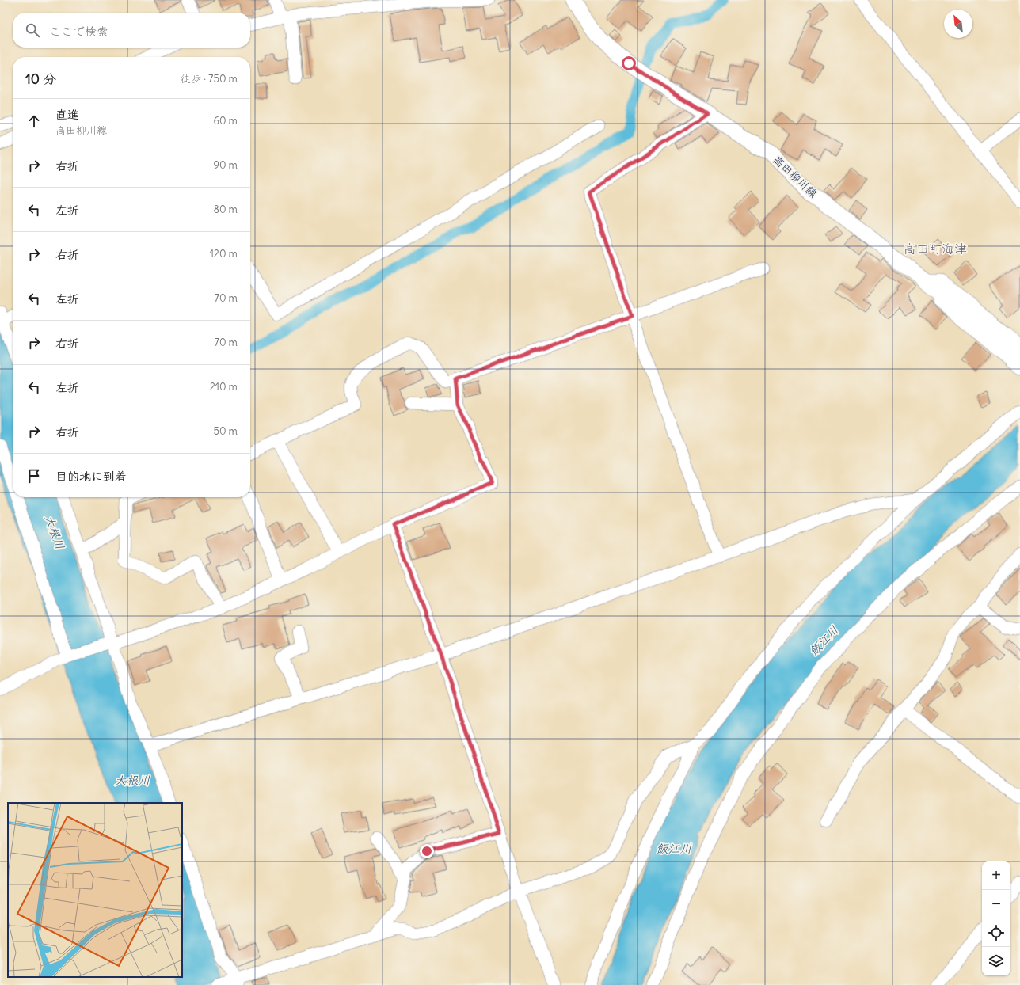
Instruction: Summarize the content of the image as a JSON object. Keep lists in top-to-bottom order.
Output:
{
  "streets": {
    "main road": ["高田柳川線"]
  },
  "districts": ["高田町海津"],
  "water": ["大根川", "飯江川"],
  "north": "top left",
  "page": {
    "search": "ここで検索",
    "heading": ["10 分", "徒歩 · 750 m"],
    "list": [
      ["直進", "高田柳川線", "60 m"],
      ["右折", "90 m"],
      ["左折", "80 m"],
      ["右折", "120 m"],
      ["左折", "70 m"],
      ["右折", "70 m"],
      ["左折", "210 m"],
      ["右折", "50 m"],
      "目的地に到着"
    ],
    "map_buttons": ["+", "−"]
  }
}
